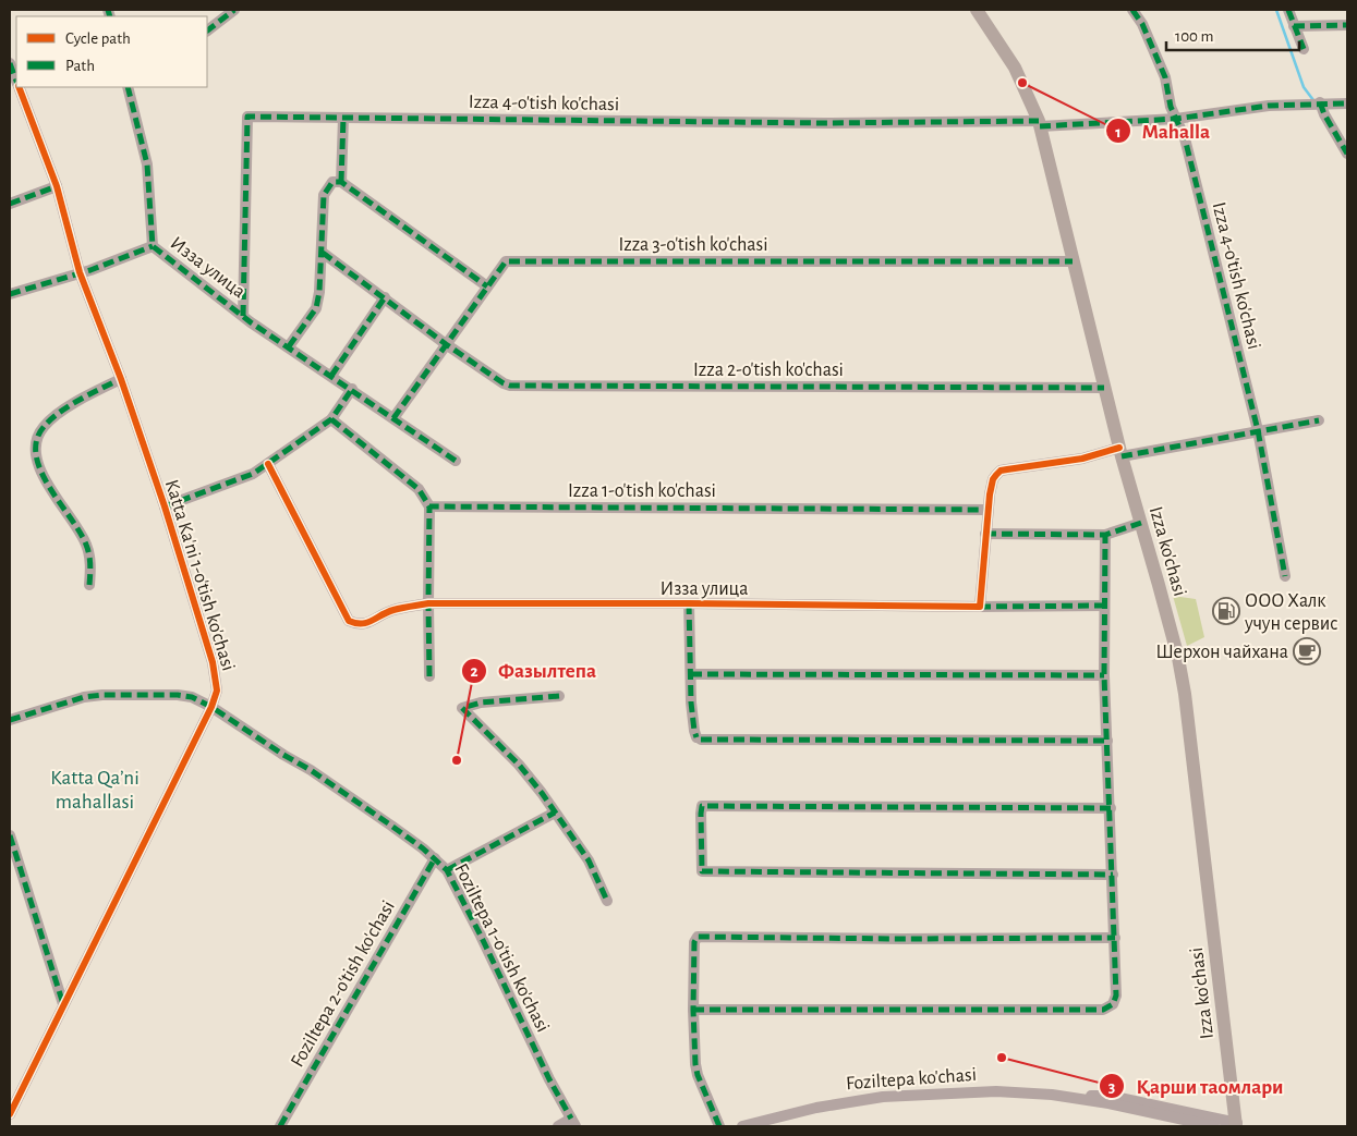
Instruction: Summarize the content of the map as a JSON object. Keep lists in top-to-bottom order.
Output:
{
  "streets": {
    "main road": ["Izza ko'chasi"],
    "street": [
      "Izza 4-o'tish ko'chasi",
      "Izza 3-o'tish ko'chasi",
      "Изза улица",
      "Izza 2-o'tish ko'chasi",
      "Izza 1-o'tish ko'chasi",
      "Katta Ka'ni 1-o'tish ko'chasi",
      "Foziltepa 1-o'tish ko'chasi",
      "Foziltepa 2-o'tish ko'chasi",
      "Foziltepa ko'chasi"
    ]
  },
  "crossings": [
    ["Izza 4-o'tish ko'chasi", "Изза улица"],
    ["Izza 4-o'tish ko'chasi", "Izza ko'chasi"],
    ["Izza 3-o'tish ko'chasi", "Изза улица"],
    ["Izza 3-o'tish ko'chasi", "Izza 2-o'tish ko'chasi"],
    ["Izza 3-o'tish ko'chasi", "Izza ko'chasi"],
    ["Izza 2-o'tish ko'chasi", "Izza ko'chasi"],
    ["Izza ko'chasi", "Foziltepa ko'chasi"],
    ["Katta Ka'ni 1-o'tish ko'chasi", "Foziltepa 1-o'tish ko'chasi"],
    ["Foziltepa 1-o'tish ko'chasi", "Foziltepa 2-o'tish ko'chasi"]
  ],
  "districts": ["Katta Qaʼni mahallasi"],
  "places": {
    "other": ["Mahalla", "Фазылтепа", "Қарши таомлари"],
    "fuel station": ["ООО Халк учун сервис"],
    "cafe": ["Шерхон чайхана"]
  },
  "legend": ["Cycle path", "Path"],
  "scale_bar": "100 m"
}
